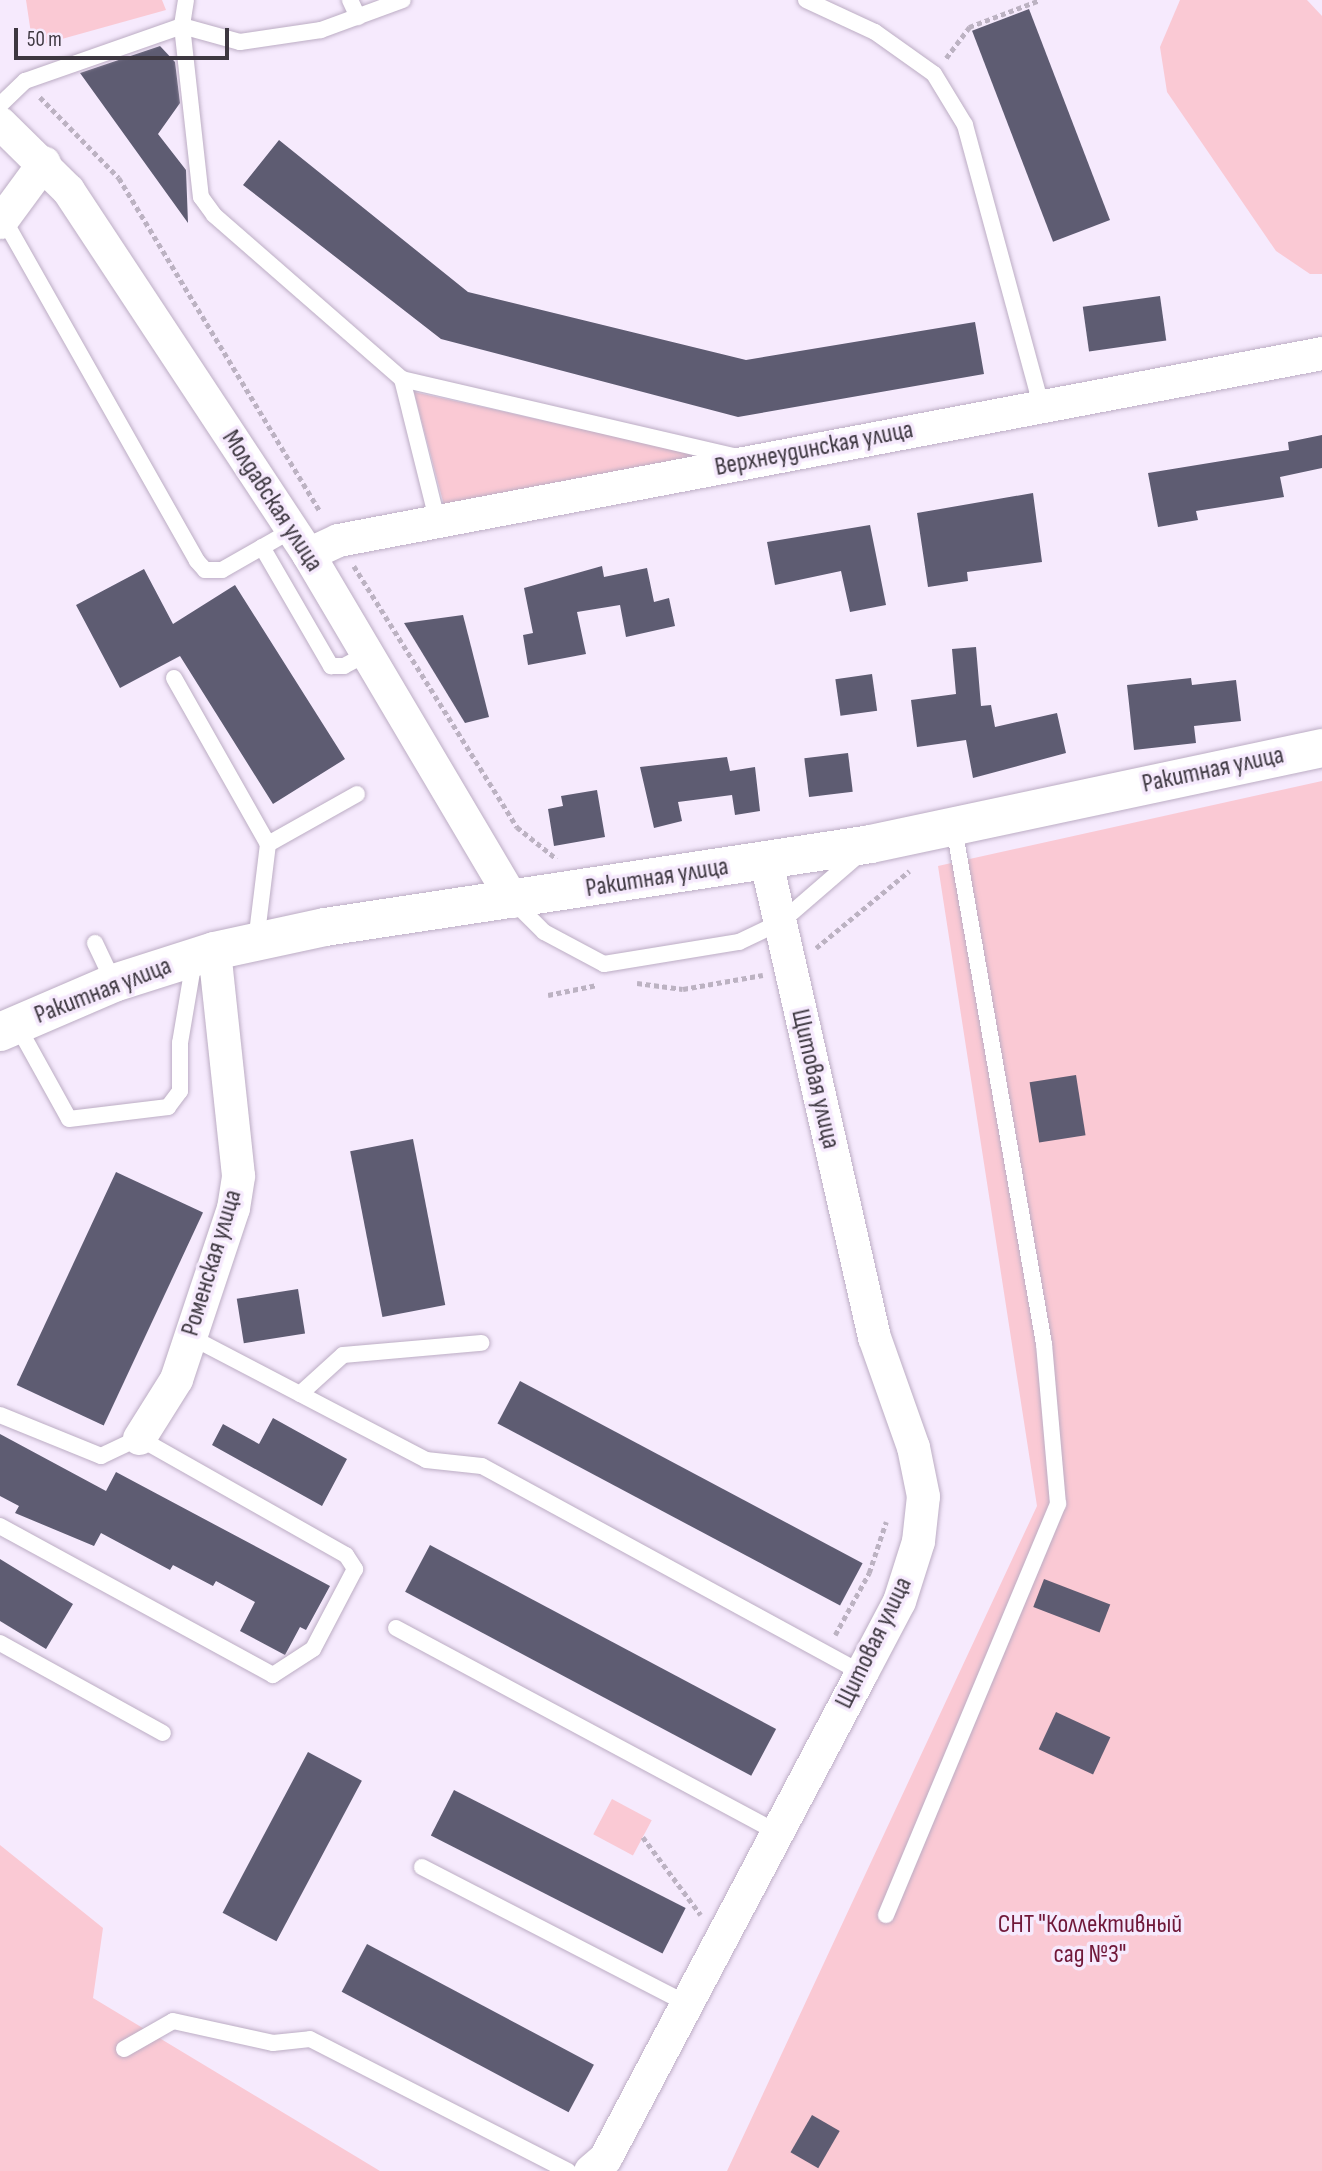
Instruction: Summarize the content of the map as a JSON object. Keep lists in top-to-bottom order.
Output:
{
  "streets": {
    "street": [
      "Верхнеудинская улица",
      "Молдавская улица",
      "Ракитная улица",
      "Щитовая улица",
      "Роменская улица"
    ]
  },
  "crossings": [
    ["Верхнеудинская улица", "Молдавская улица"],
    ["Молдавская улица", "Ракитная улица"],
    ["Ракитная улица", "Щитовая улица"],
    ["Ракитная улица", "Роменская улица"]
  ],
  "parks": ["СНТ \"Коллективный сад №3\""],
  "scale_bar": "50 m"
}
